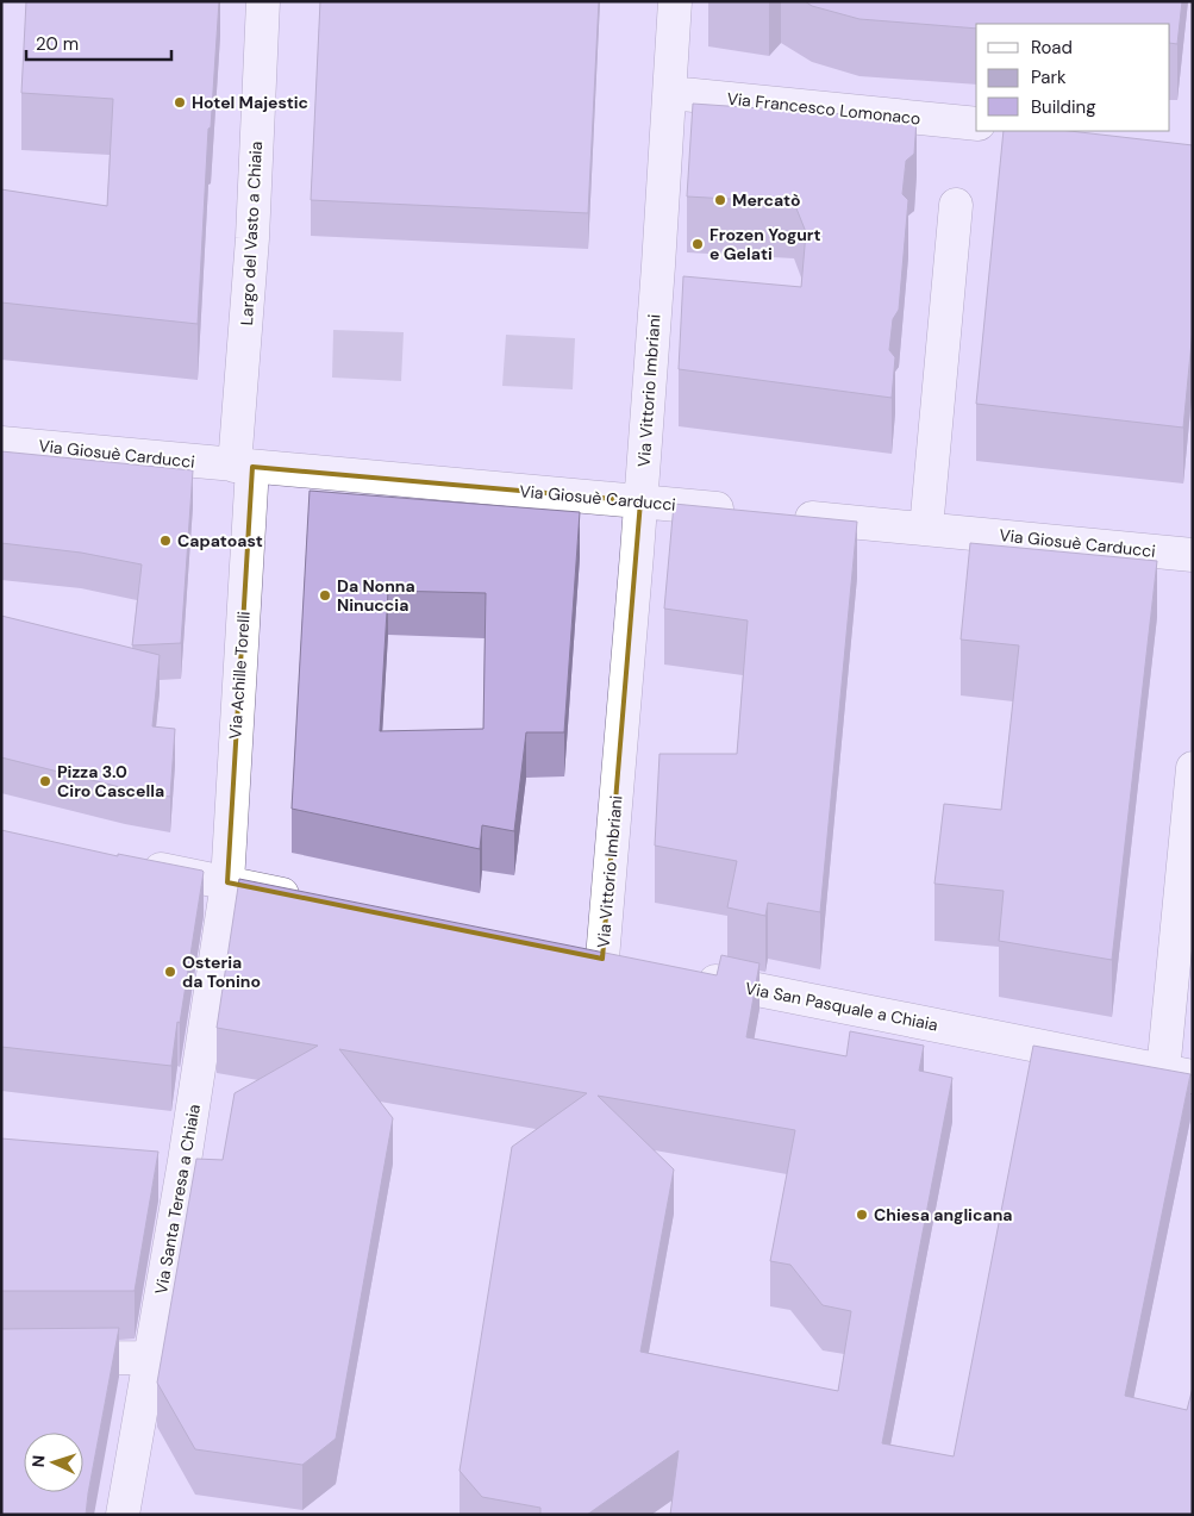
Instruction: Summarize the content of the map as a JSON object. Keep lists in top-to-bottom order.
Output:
{
  "streets": {
    "street": [
      "Via Francesco Lomonaco",
      "Largo del Vasto a Chiaia",
      "Via Vittorio Imbriani",
      "Via Giosuè Carducci",
      "Via Achille Torelli",
      "Via San Pasquale a Chiaia",
      "Via Santa Teresa a Chiaia"
    ]
  },
  "crossings": [
    ["Via Francesco Lomonaco", "Via Vittorio Imbriani"],
    ["Largo del Vasto a Chiaia", "Via Giosuè Carducci"],
    ["Largo del Vasto a Chiaia", "Via Achille Torelli"],
    ["Via Vittorio Imbriani", "Via Giosuè Carducci"],
    ["Via Giosuè Carducci", "Via Achille Torelli"],
    ["Via Achille Torelli", "Via Santa Teresa a Chiaia"]
  ],
  "places": [
    "Hotel Majestic",
    "Mercatò",
    "Frozen Yogurt e Gelati",
    "Capatoast",
    "Da Nonna Ninuccia",
    "Pizza 3.0 Ciro Cascella",
    "Osteria da Tonino",
    "Chiesa anglicana"
  ],
  "legend": ["Road", "Park", "Building"],
  "scale_bar": "20 m",
  "north": "left"
}
